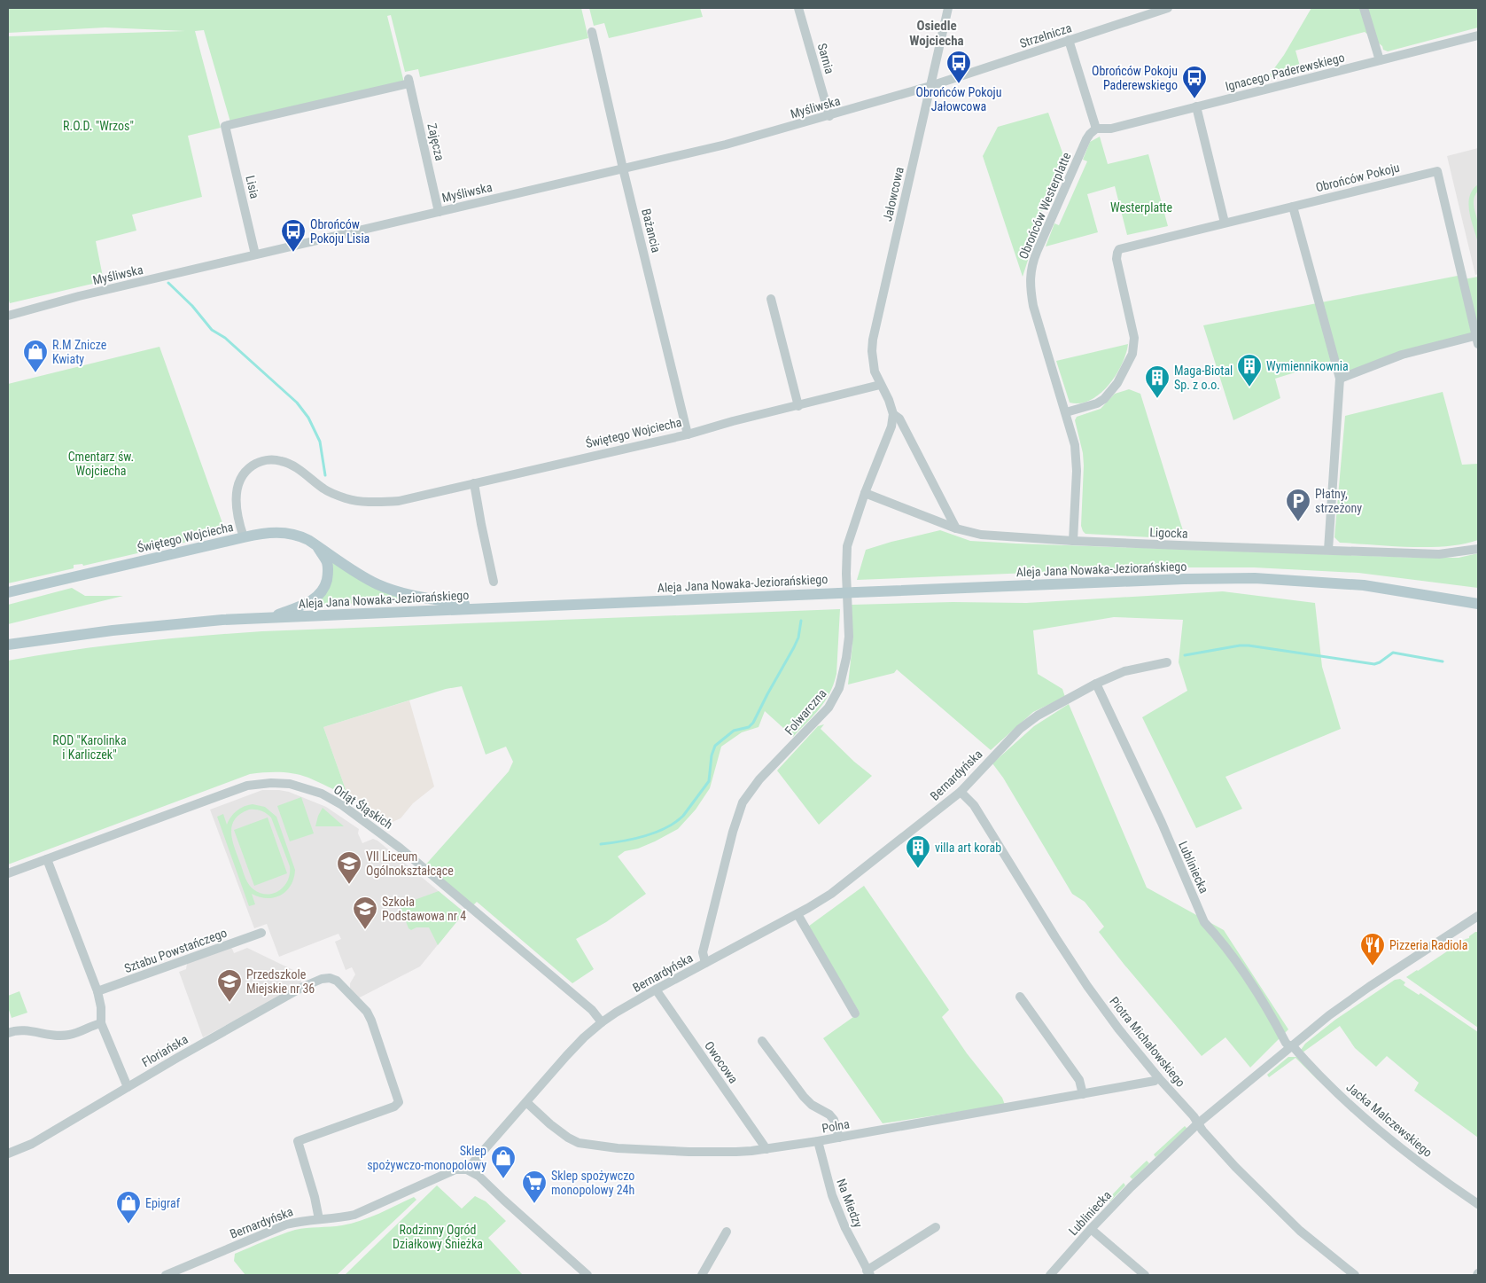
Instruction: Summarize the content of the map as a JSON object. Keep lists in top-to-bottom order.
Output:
{
  "streets": {
    "main road": ["Świętego Wojciecha", "Aleja Jana Nowaka-Jeziorańskiego"],
    "street": [
      "Strzelnicza",
      "Sarnia",
      "Ignacego Paderewskiego",
      "Myśliwska",
      "Zajęcza",
      "Obrońców Pokoju",
      "Lisia",
      "Jałowcowa",
      "Obrońców Westerplatte",
      "Bażancia",
      "Ligocka",
      "Folwarczna",
      "Bernardyńska",
      "Orląt Śląskich",
      "Lubliniecka",
      "Sztabu Powstańczego",
      "Piotra Michałowskiego",
      "Floriańska",
      "Owocowa",
      "Jacka Malczewskiego",
      "Polna",
      "Na Miedzy"
    ]
  },
  "crossings": [
    ["Strzelnicza", "Myśliwska"],
    ["Strzelnicza", "Jałowcowa"],
    ["Sarnia", "Myśliwska"],
    ["Ignacego Paderewskiego", "Obrońców Westerplatte"],
    ["Myśliwska", "Zajęcza"],
    ["Myśliwska", "Lisia"],
    ["Myśliwska", "Jałowcowa"],
    ["Myśliwska", "Bażancia"],
    ["Zajęcza", "Lisia"],
    ["Jałowcowa", "Świętego Wojciecha"],
    ["Obrońców Westerplatte", "Ligocka"],
    ["Bażancia", "Świętego Wojciecha"],
    ["Ligocka", "Folwarczna"],
    ["Folwarczna", "Bernardyńska"],
    ["Bernardyńska", "Orląt Śląskich"],
    ["Bernardyńska", "Lubliniecka"],
    ["Bernardyńska", "Piotra Michałowskiego"],
    ["Bernardyńska", "Floriańska"],
    ["Bernardyńska", "Owocowa"],
    ["Bernardyńska", "Polna"],
    ["Lubliniecka", "Piotra Michałowskiego"],
    ["Lubliniecka", "Jacka Malczewskiego"],
    ["Piotra Michałowskiego", "Polna"],
    ["Owocowa", "Polna"],
    ["Polna", "Na Miedzy"]
  ],
  "districts": ["Osiedle Wojciecha"],
  "parks": [
    "R.O.D. \"Wrzos\"",
    "Westerplatte",
    "Cmentarz św. Wojciecha",
    "ROD \"Karolinka i Karliczek\"",
    "Rodzinny Ogród Działkowy Śnieżka"
  ],
  "places": {
    "bus stop": ["Obrońców Pokoju Jałowcowa", "Obrońców Pokoju Paderewskiego", "Obrońców Pokoju Lisia"],
    "shop": ["R.M Znicze Kwiaty", "Sklep spożywczo-monopolowy", "Epigraf"],
    "building": ["Wymiennikownia", "Maga-Biotal Sp. z o.o.", "villa art korab"],
    "parking": ["Płatny, strzeżony"],
    "school or university": ["VII Liceum Ogólnokształcące", "Szkoła Podstawowa nr 4", "Przedszkole Miejskie nr 36"],
    "restaurant": ["Pizzeria Radiola"],
    "supermarket": ["Sklep spożywczo monopolowy 24h"]
  }
}
